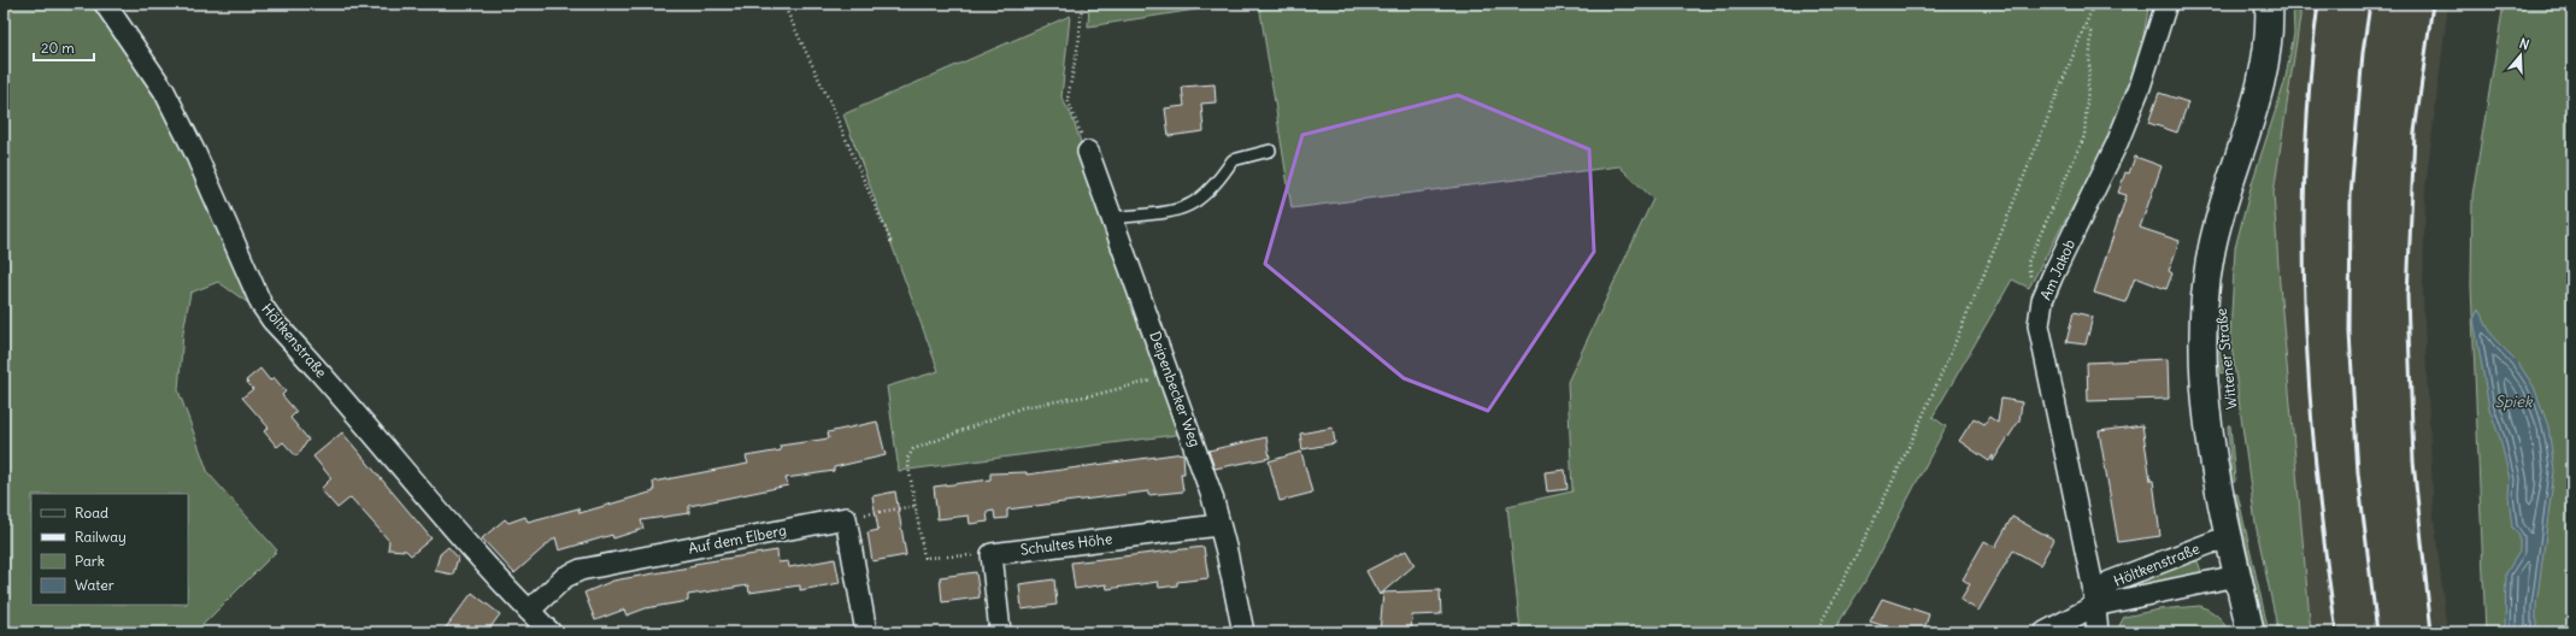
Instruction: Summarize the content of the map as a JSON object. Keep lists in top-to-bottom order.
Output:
{
  "streets": {
    "main road": ["Wittener Straße"],
    "street": [
      "Am Jakob",
      "Höltkenstraße",
      "Deipenbecker Weg",
      "Auf dem Elberg",
      "Schultes Höhe"
    ]
  },
  "crossings": [
    ["Am Jakob", "Höltkenstraße"],
    ["Höltkenstraße", "Wittener Straße"],
    ["Höltkenstraße", "Auf dem Elberg"],
    ["Deipenbecker Weg", "Schultes Höhe"]
  ],
  "water": ["Spiek"],
  "legend": [
    "Road",
    "Railway",
    "Park",
    "Water"
  ],
  "scale_bar": "20 m",
  "north": "top"
}
